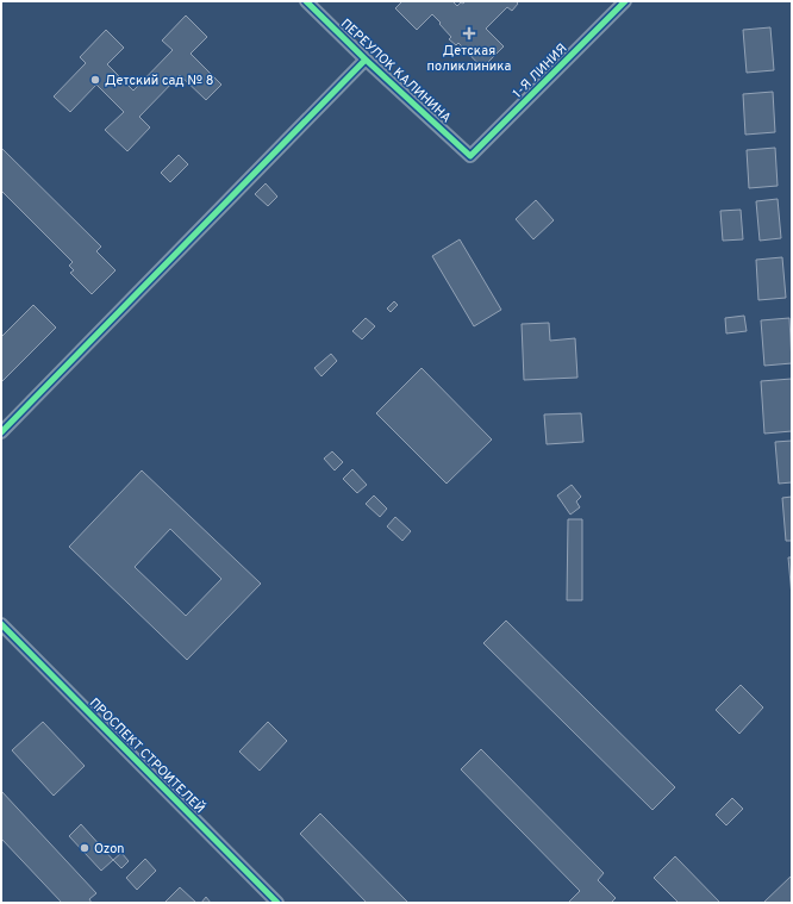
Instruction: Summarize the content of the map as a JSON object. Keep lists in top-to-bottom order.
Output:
{
  "streets": {
    "street": ["ПЕРЕУЛОК КАЛИНИНА", "1-Я ЛИНИЯ", "ПРОСПЕКТ СТРОИТЕЛЕЙ"]
  },
  "crossings": [
    ["ПЕРЕУЛОК КАЛИНИНА", "1-Я ЛИНИЯ"]
  ],
  "places": {
    "health": ["Детская поликлиника"],
    "other": ["Детский сад № 8", "Ozon"]
  }
}
